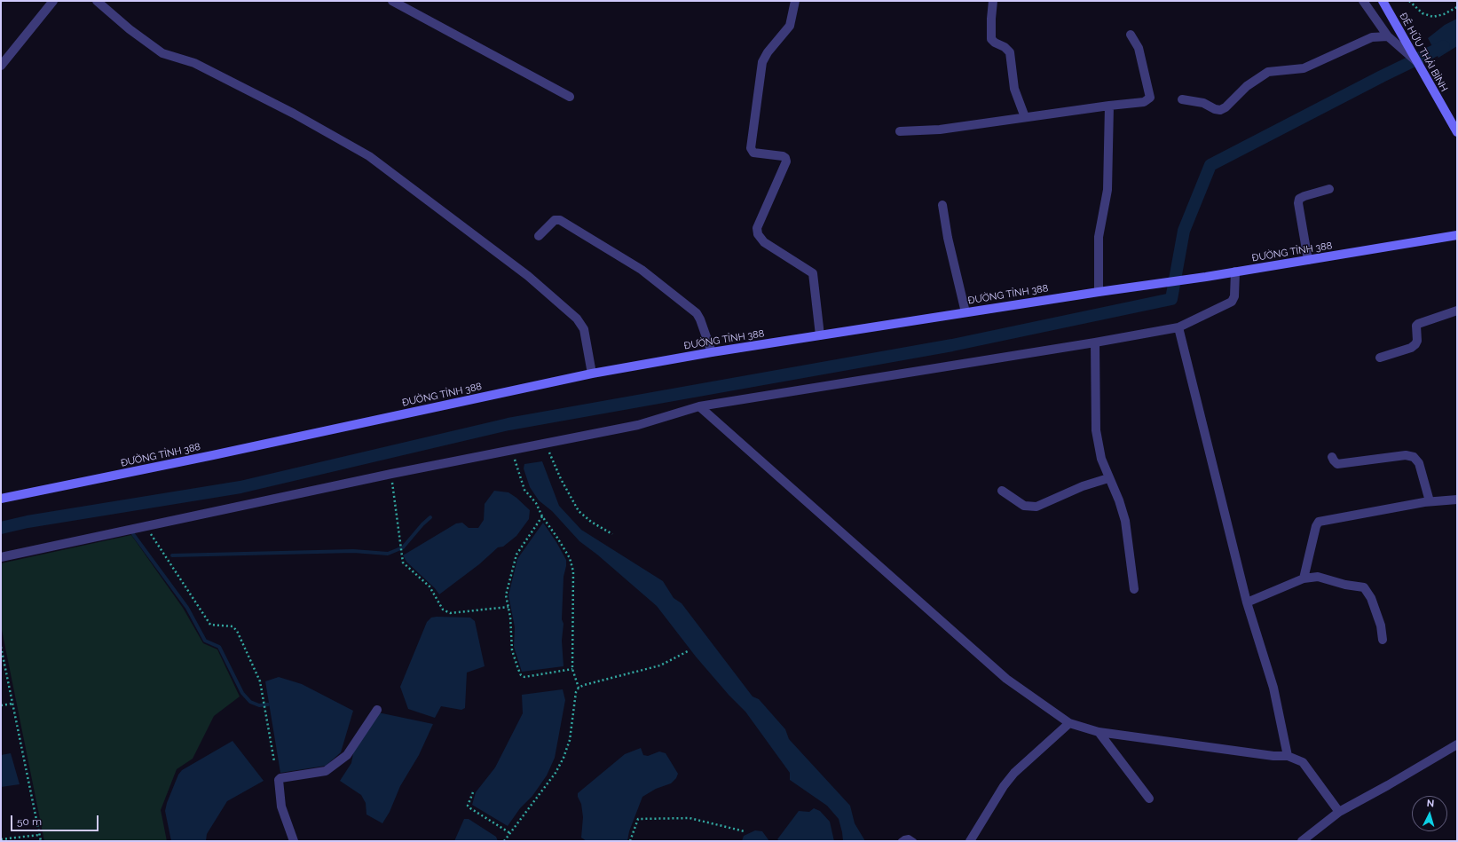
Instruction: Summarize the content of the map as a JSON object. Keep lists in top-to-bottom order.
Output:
{
  "streets": {
    "main road": ["ĐÊ HỮU THÁI BÌNH", "ĐƯỜNG TỈNH 388"]
  },
  "scale_bar": "50 m",
  "north": "top"
}
